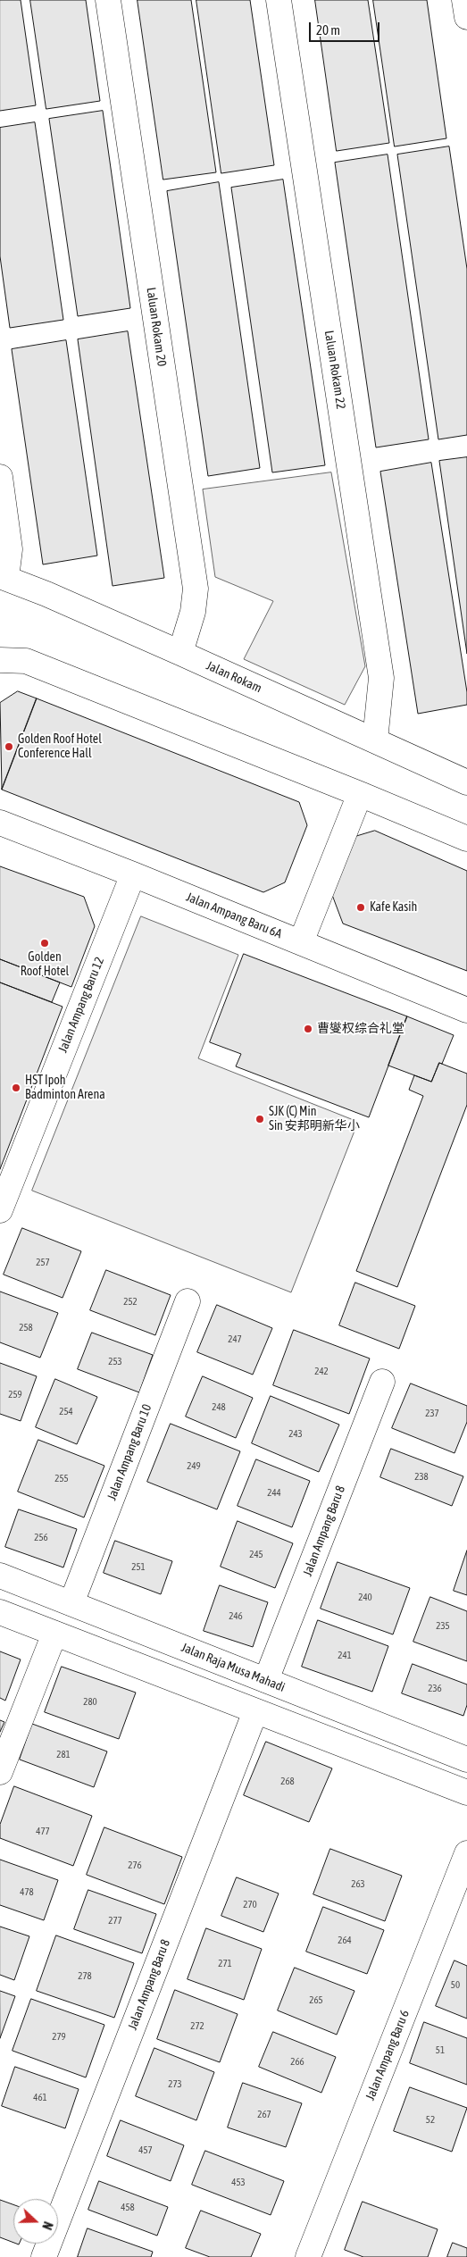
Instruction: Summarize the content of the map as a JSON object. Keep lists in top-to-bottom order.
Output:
{
  "streets": {
    "street": [
      "Laluan Rokam 20",
      "Laluan Rokam 22",
      "Jalan Rokam",
      "Jalan Ampang Baru 6A",
      "Jalan Ampang Baru 12",
      "Jalan Ampang Baru 10",
      "Jalan Ampang Baru 8",
      "Jalan Raja Musa Mahadi",
      "Jalan Ampang Baru 6"
    ]
  },
  "crossings": [
    ["Laluan Rokam 20", "Jalan Rokam"],
    ["Laluan Rokam 22", "Jalan Rokam"],
    ["Jalan Ampang Baru 6A", "Jalan Ampang Baru 12"],
    ["Jalan Ampang Baru 10", "Jalan Raja Musa Mahadi"],
    ["Jalan Ampang Baru 8", "Jalan Raja Musa Mahadi"]
  ],
  "places": [
    "Golden Roof Hotel Conference Hall",
    "Kafe Kasih",
    "Golden Roof Hotel",
    "曹燮权综合礼堂",
    "HST Ipoh Badminton Arena",
    "SJK (C) Min Sin 安邦明新华小"
  ],
  "house_numbers": [
    "257",
    "252",
    "258",
    "247",
    "253",
    "242",
    "259",
    "248",
    "254",
    "237",
    "243",
    "249",
    "238",
    "255",
    "244",
    "256",
    "245",
    "251",
    "240",
    "246",
    "235",
    "241",
    "236",
    "280",
    "281",
    "268",
    "477",
    "276",
    "263",
    "478",
    "270",
    "277",
    "264",
    "271",
    "278",
    "50",
    "265",
    "272",
    "279",
    "51",
    "266",
    "273",
    "461",
    "267",
    "52",
    "457",
    "453",
    "458"
  ],
  "scale_bar": "20 m",
  "north": "right"
}
